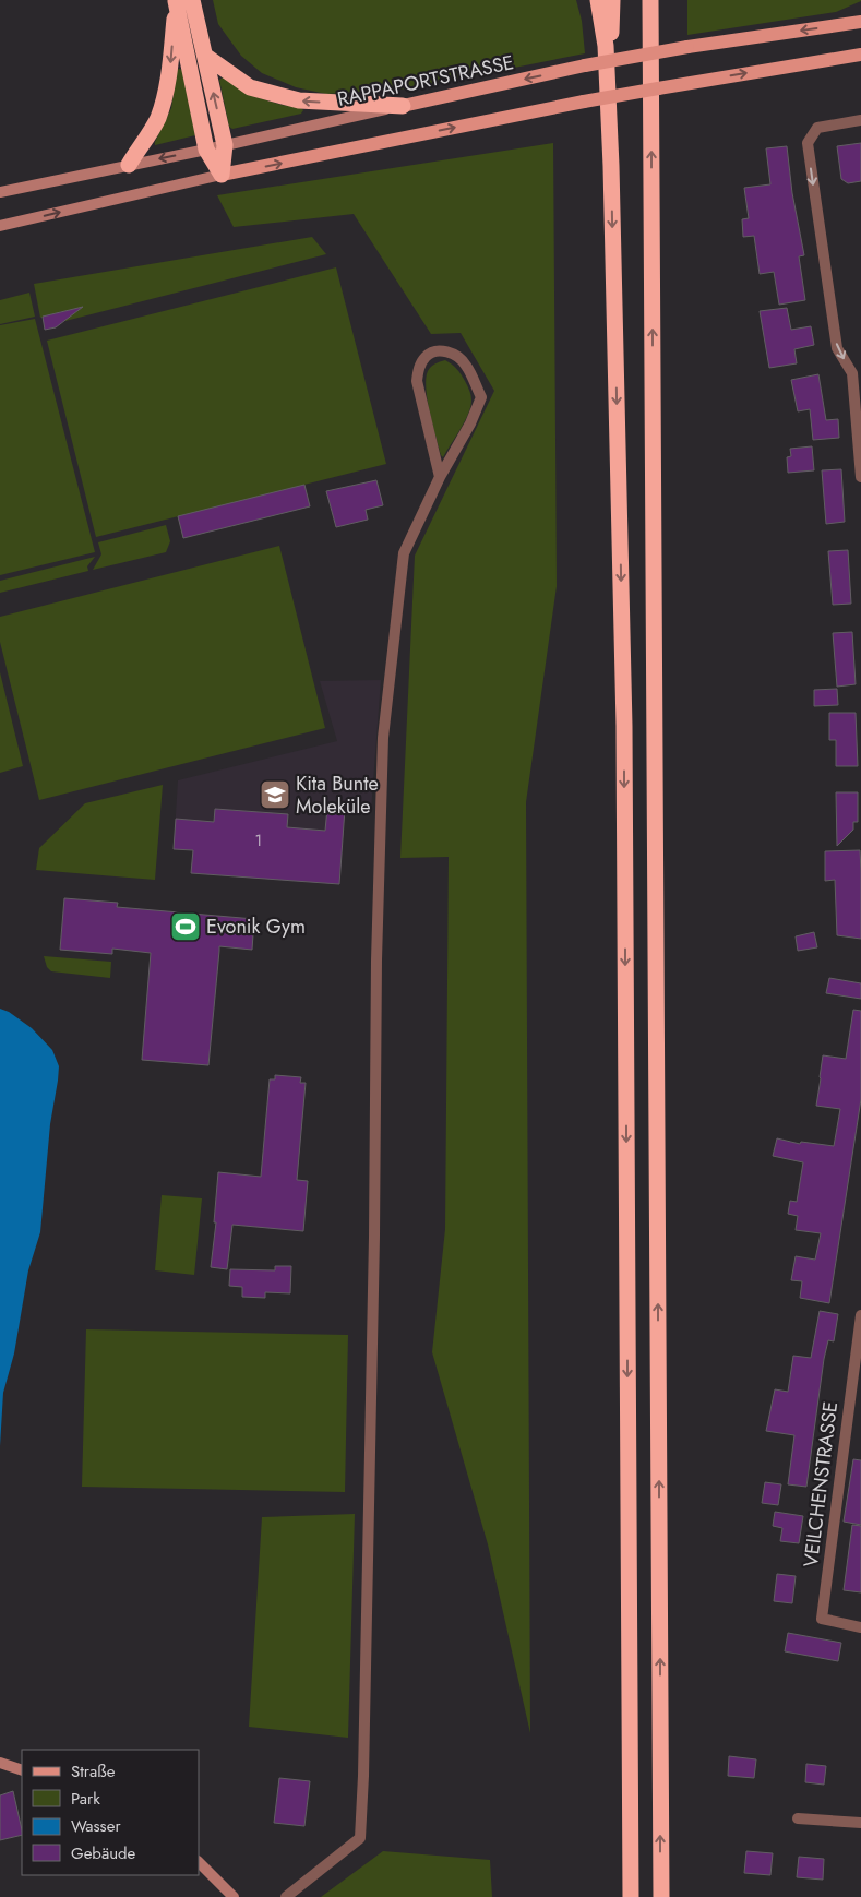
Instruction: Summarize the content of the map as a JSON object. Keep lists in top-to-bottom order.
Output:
{
  "streets": {
    "main road": ["RAPPAPORTSTRASSE"],
    "street": ["VEILCHENSTRASSE"]
  },
  "places": {
    "school or university": ["Kita Bunte Moleküle"],
    "sports": ["Evonik Gym"]
  },
  "house_numbers": ["1"],
  "legend": [
    "Straße",
    "Park",
    "Wasser",
    "Gebäude"
  ]
}
